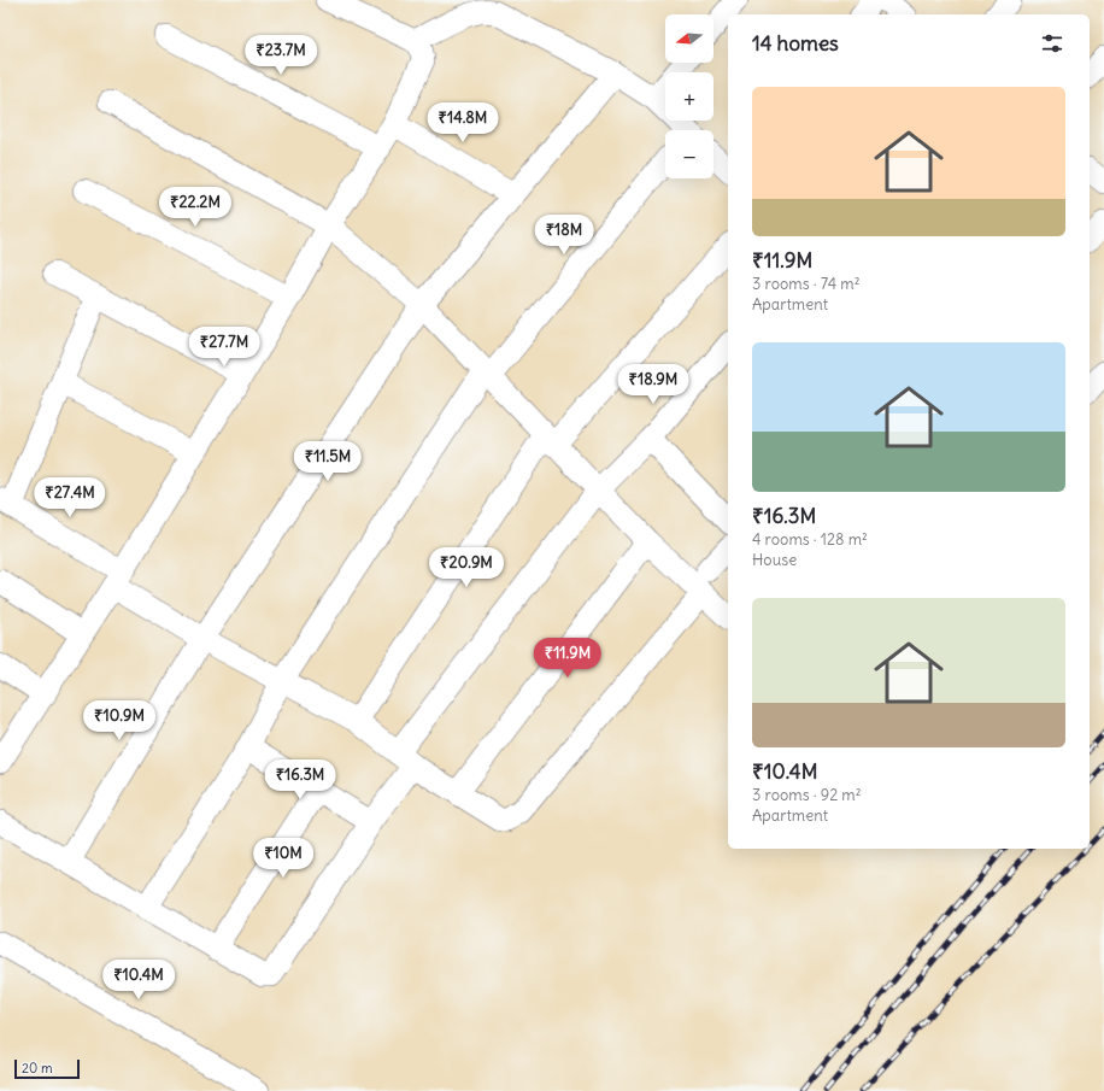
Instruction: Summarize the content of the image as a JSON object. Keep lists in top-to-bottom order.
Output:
{
  "scale_bar": "20 m",
  "north": "left",
  "page": {
    "map_buttons": ["+", "−"],
    "heading": "14 homes",
    "price": [
      "₹23.7M",
      "₹14.8M",
      "₹22.2M",
      "₹18M",
      "₹27.7M",
      "₹18.9M",
      "₹11.5M",
      "₹27.4M",
      "₹20.9M",
      "₹11.9M",
      "₹10.9M",
      "₹16.3M",
      "₹10M",
      "₹10.4M"
    ],
    "list": [
      {
        "name": "₹11.9M",
        "note": "3 rooms · 74 m² · Apartment"
      },
      {
        "name": "₹16.3M",
        "note": "4 rooms · 128 m² · House"
      },
      {
        "name": "₹10.4M",
        "note": "3 rooms · 92 m² · Apartment"
      }
    ],
    "scale": "20 m"
  }
}
